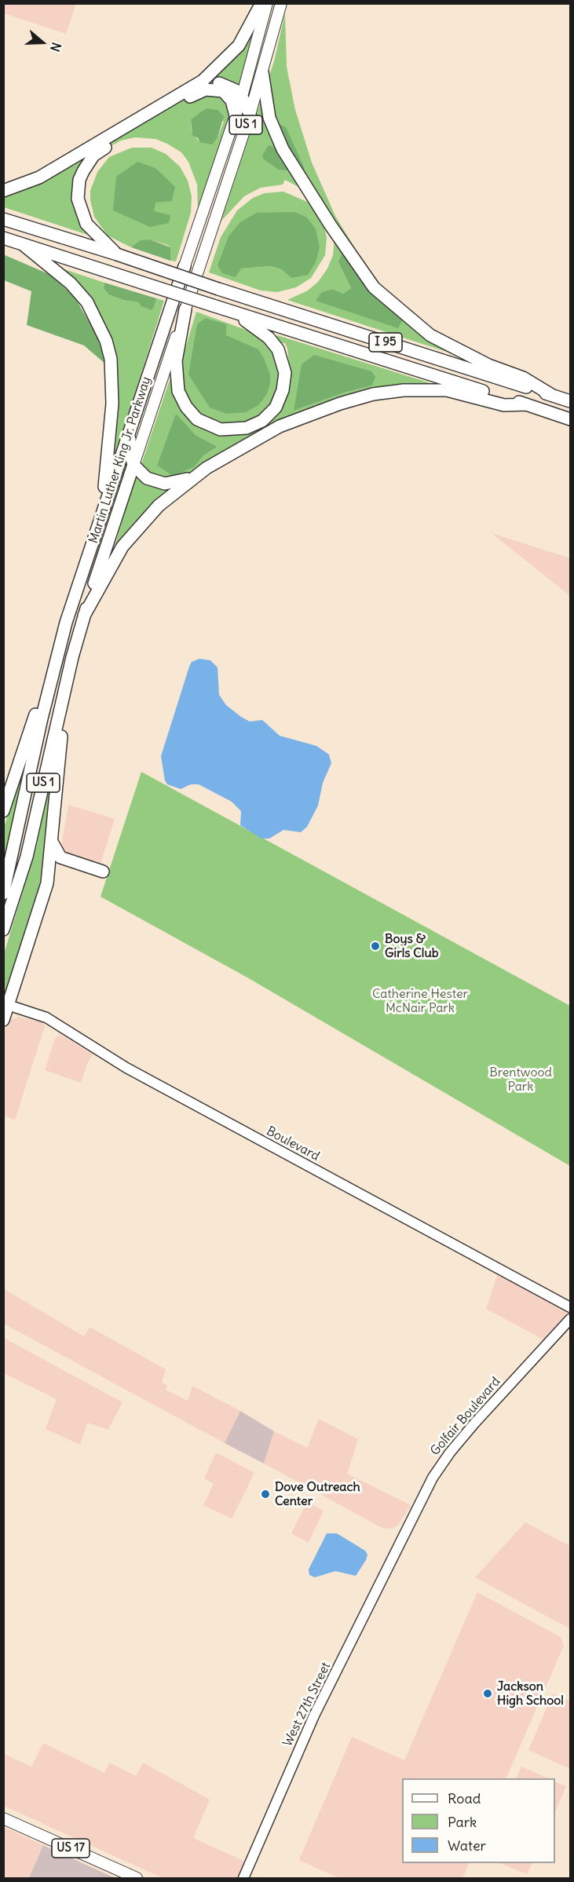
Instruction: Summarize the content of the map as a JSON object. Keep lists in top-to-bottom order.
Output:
{
  "streets": {
    "highway": ["US 1", "I 95", "Martin Luther King Jr. Parkway"],
    "main road": [
      "Boulevard",
      "Golfair Boulevard",
      "West 27th Street",
      "US 17"
    ]
  },
  "crossings": [
    ["Golfair Boulevard", "West 27th Street"]
  ],
  "parks": ["Catherine Hester McNair Park", "Brentwood Park"],
  "places": ["Boys & Girls Club", "Dove Outreach Center", "Jackson High School"],
  "legend": ["Road", "Park", "Water"],
  "north": "right"
}
